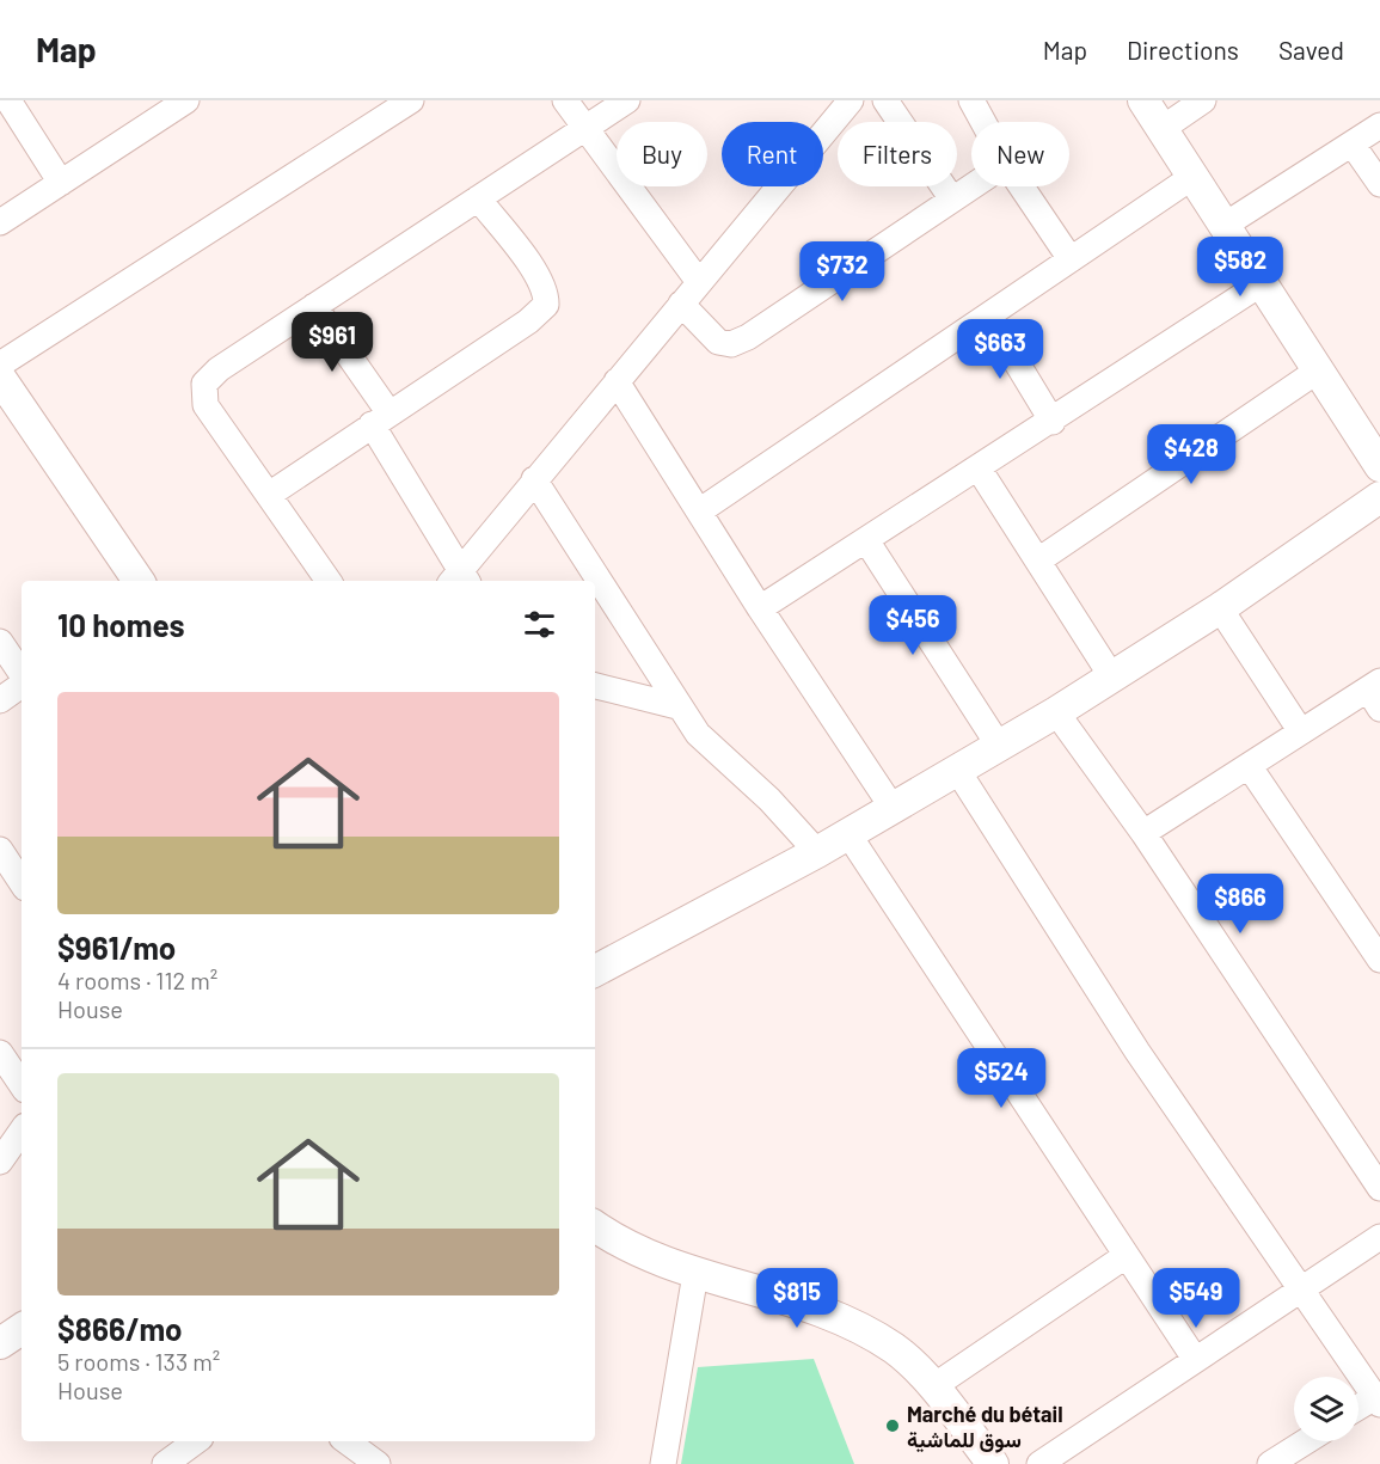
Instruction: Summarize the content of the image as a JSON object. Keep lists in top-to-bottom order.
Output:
{
  "places": ["Marché du bétail سوق للماشية"],
  "page": {
    "header": "Map",
    "nav": ["Map", "Directions", "Saved"],
    "chip": [
      "Buy",
      "Rent",
      "Filters",
      "New"
    ],
    "price": [
      "$582",
      "$732",
      "$961",
      "$663",
      "$428",
      "$456",
      "$866",
      "$524",
      "$815",
      "$549"
    ],
    "heading": "10 homes",
    "list": [
      {
        "name": "$961/mo",
        "note": "4 rooms · 112 m² · House"
      },
      {
        "name": "$866/mo",
        "note": "5 rooms · 133 m² · House"
      }
    ]
  }
}
